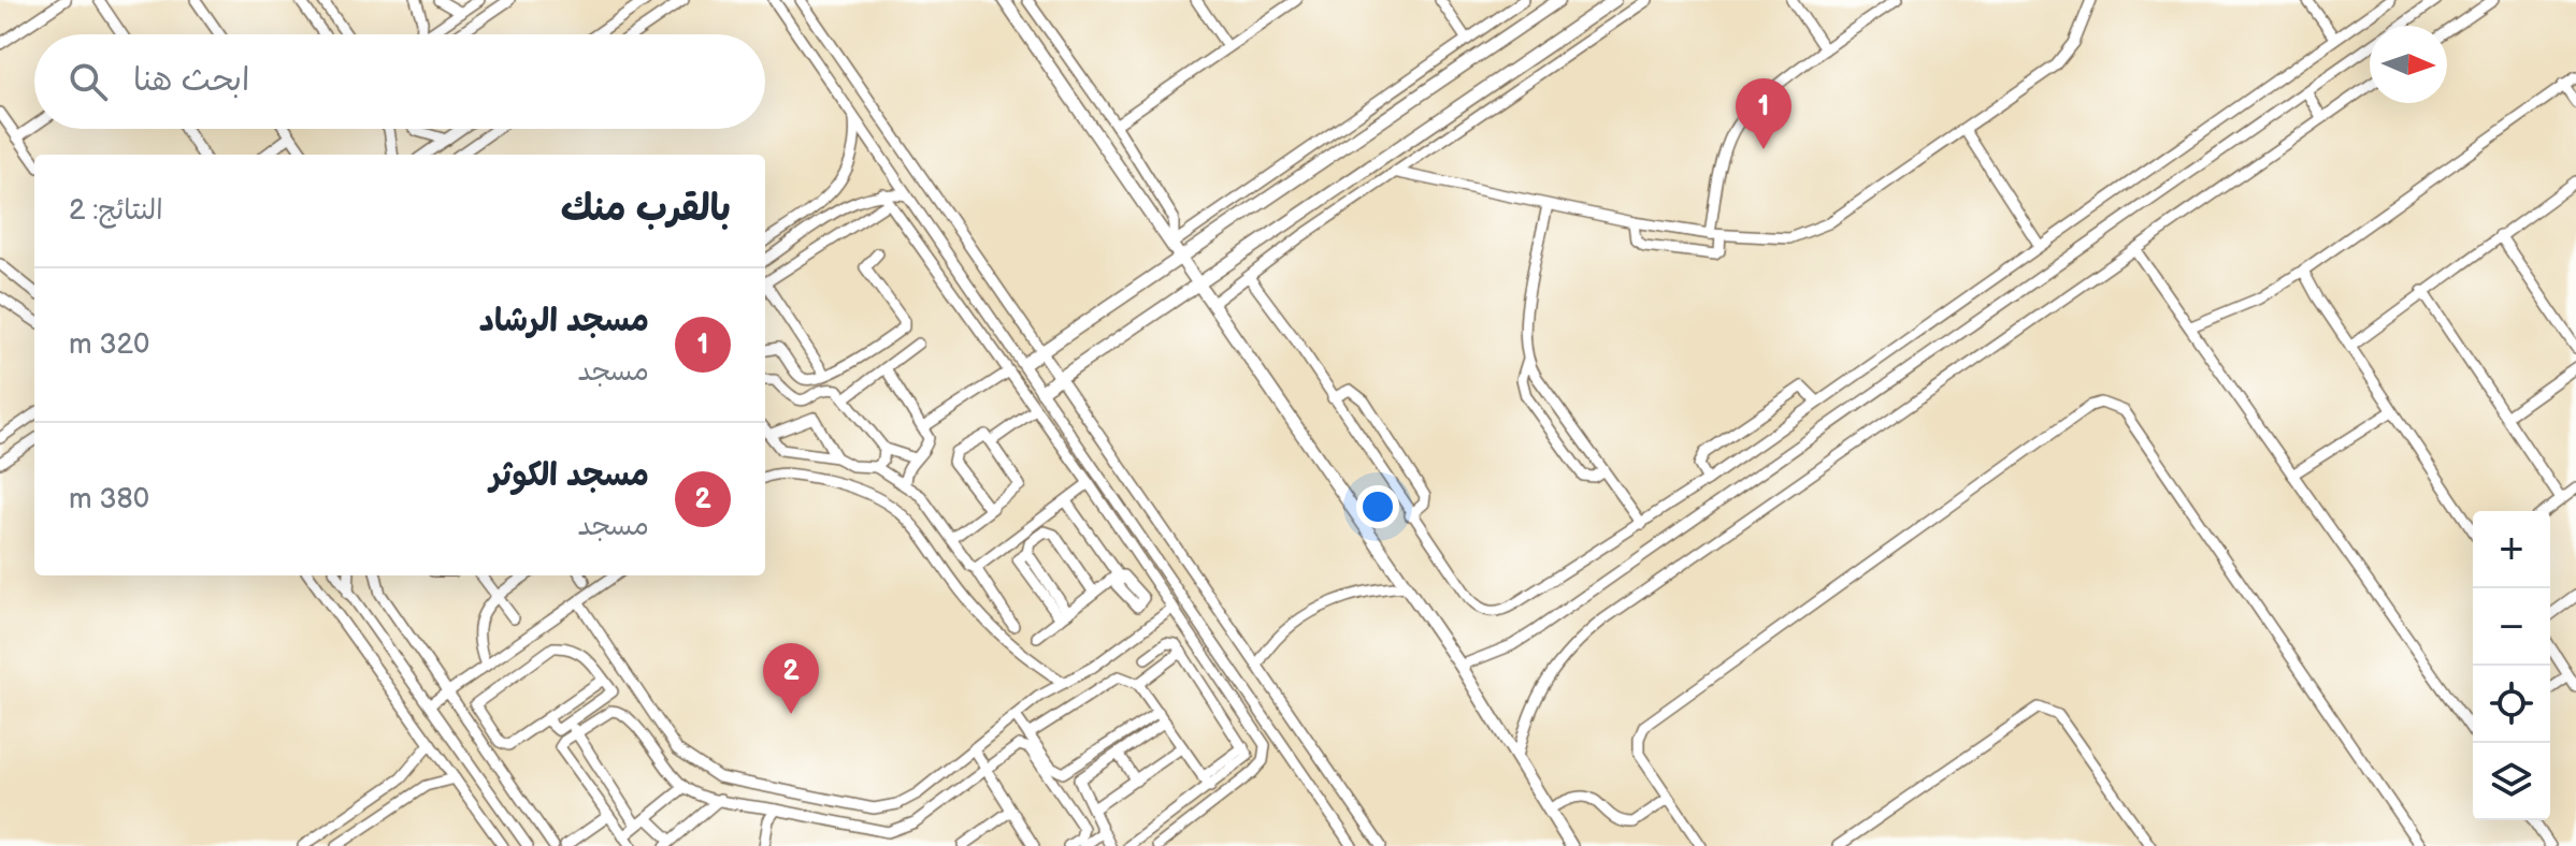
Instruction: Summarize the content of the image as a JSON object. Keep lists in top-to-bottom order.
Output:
{
  "north": "right",
  "page": {
    "search": "ابحث هنا",
    "pins": ["1", "2"],
    "heading": ["بالقرب منك", "النتائج: 2"],
    "list": [
      {
        "mark": "1",
        "name": "مسجد الرشاد",
        "note": "مسجد",
        "value": "320 m"
      },
      {
        "mark": "2",
        "name": "مسجد الكوثر",
        "note": "مسجد",
        "value": "380 m"
      }
    ],
    "map_buttons": ["+", "−"]
  }
}
